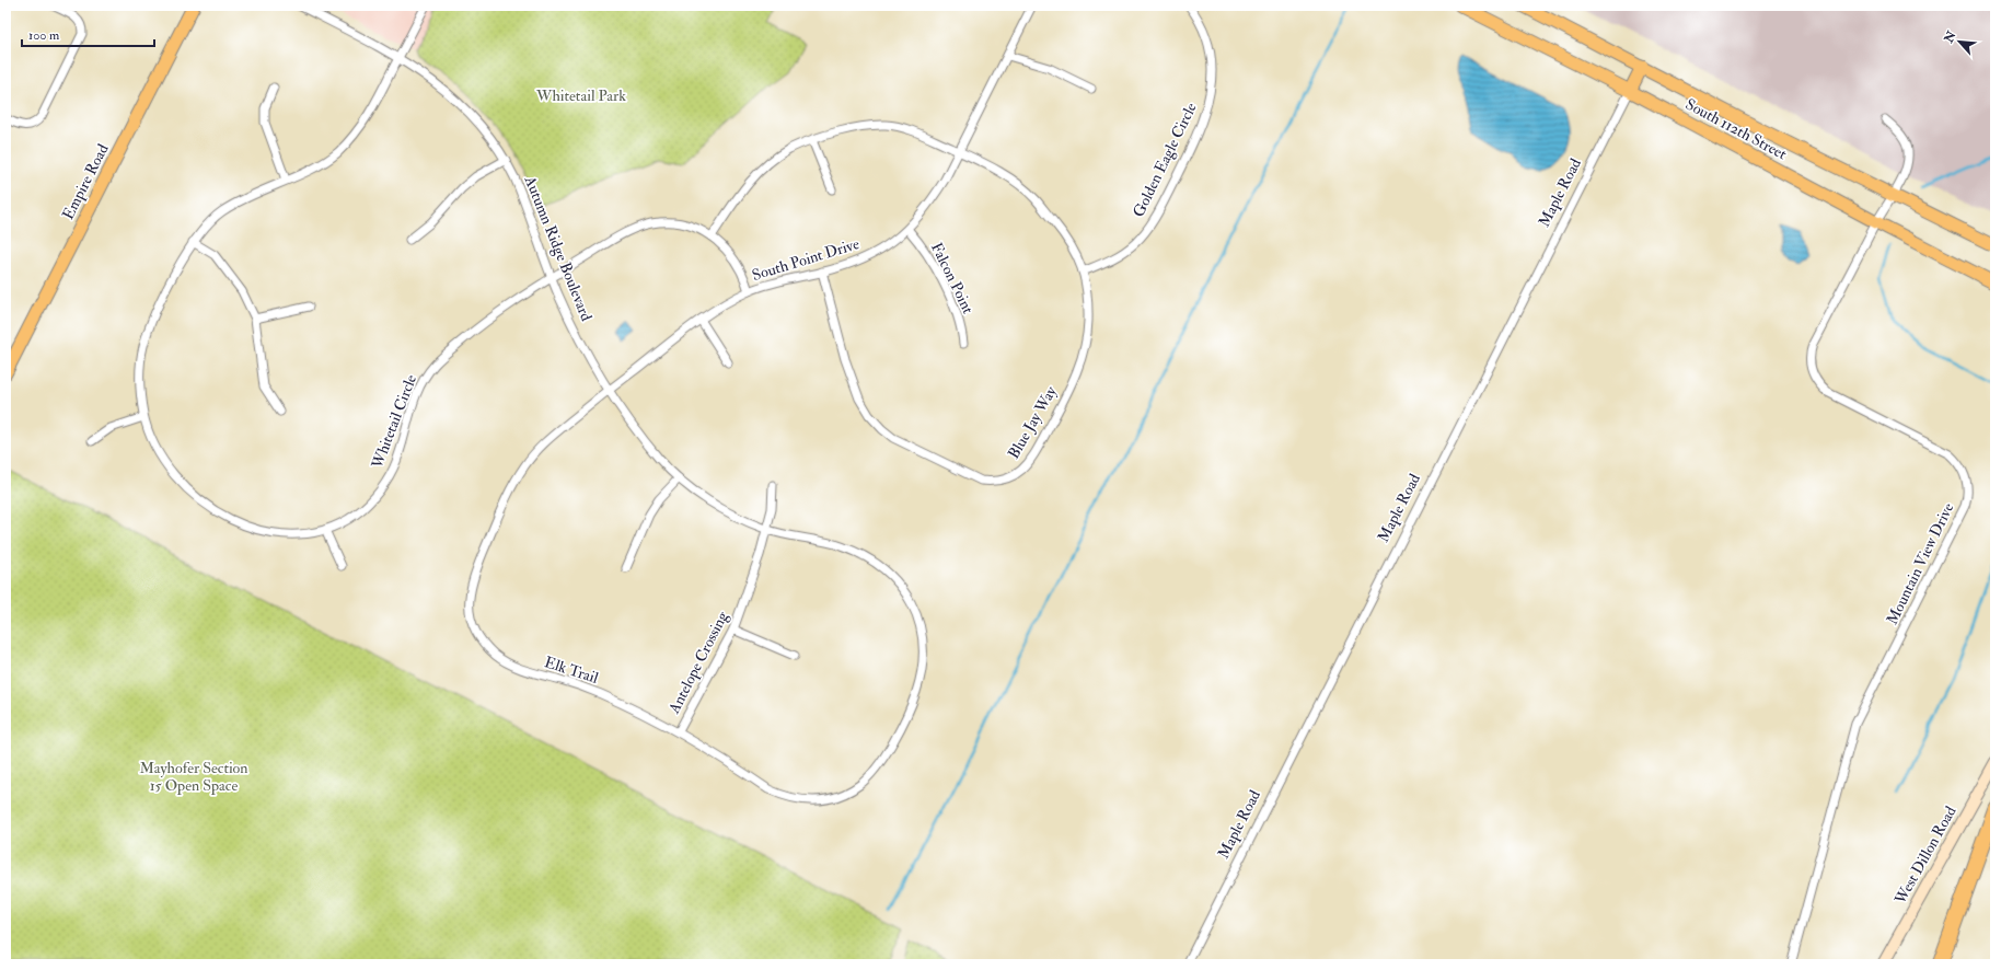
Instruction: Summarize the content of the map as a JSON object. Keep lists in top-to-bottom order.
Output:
{
  "streets": {
    "main road": [
      "South 112th Street",
      "Empire Road",
      "Maple Road",
      "West Dillon Road"
    ],
    "street": [
      "Golden Eagle Circle",
      "Autumn Ridge Boulevard",
      "South Point Drive",
      "Falcon Point",
      "Whitetail Circle",
      "Blue Jay Way",
      "Mountain View Drive",
      "Antelope Crossing",
      "Elk Trail"
    ]
  },
  "crossings": [
    ["South 112th Street", "Maple Road"],
    ["South 112th Street", "Mountain View Drive"],
    ["Golden Eagle Circle", "Blue Jay Way"],
    ["Autumn Ridge Boulevard", "South Point Drive"],
    ["Autumn Ridge Boulevard", "Whitetail Circle"],
    ["Autumn Ridge Boulevard", "Antelope Crossing"],
    ["Autumn Ridge Boulevard", "Elk Trail"],
    ["South Point Drive", "Falcon Point"],
    ["South Point Drive", "Whitetail Circle"],
    ["South Point Drive", "Blue Jay Way"],
    ["South Point Drive", "Elk Trail"],
    ["Whitetail Circle", "Blue Jay Way"],
    ["Antelope Crossing", "Elk Trail"]
  ],
  "parks": ["Whitetail Park", "Mayhofer Section 15 Open Space"],
  "scale_bar": "100 m",
  "north": "top left"
}
